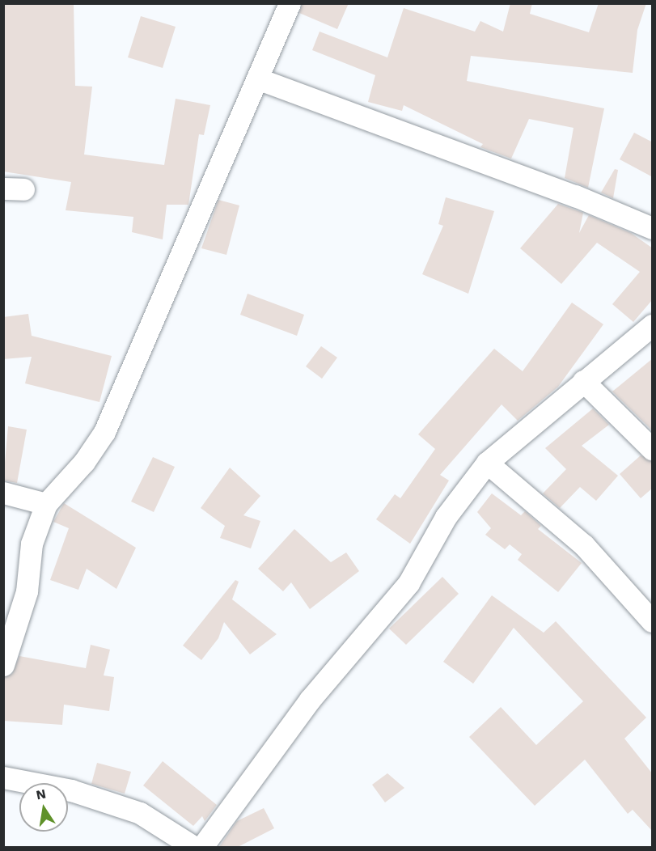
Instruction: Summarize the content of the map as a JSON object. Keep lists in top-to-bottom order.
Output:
{
  "north": "top"
}
